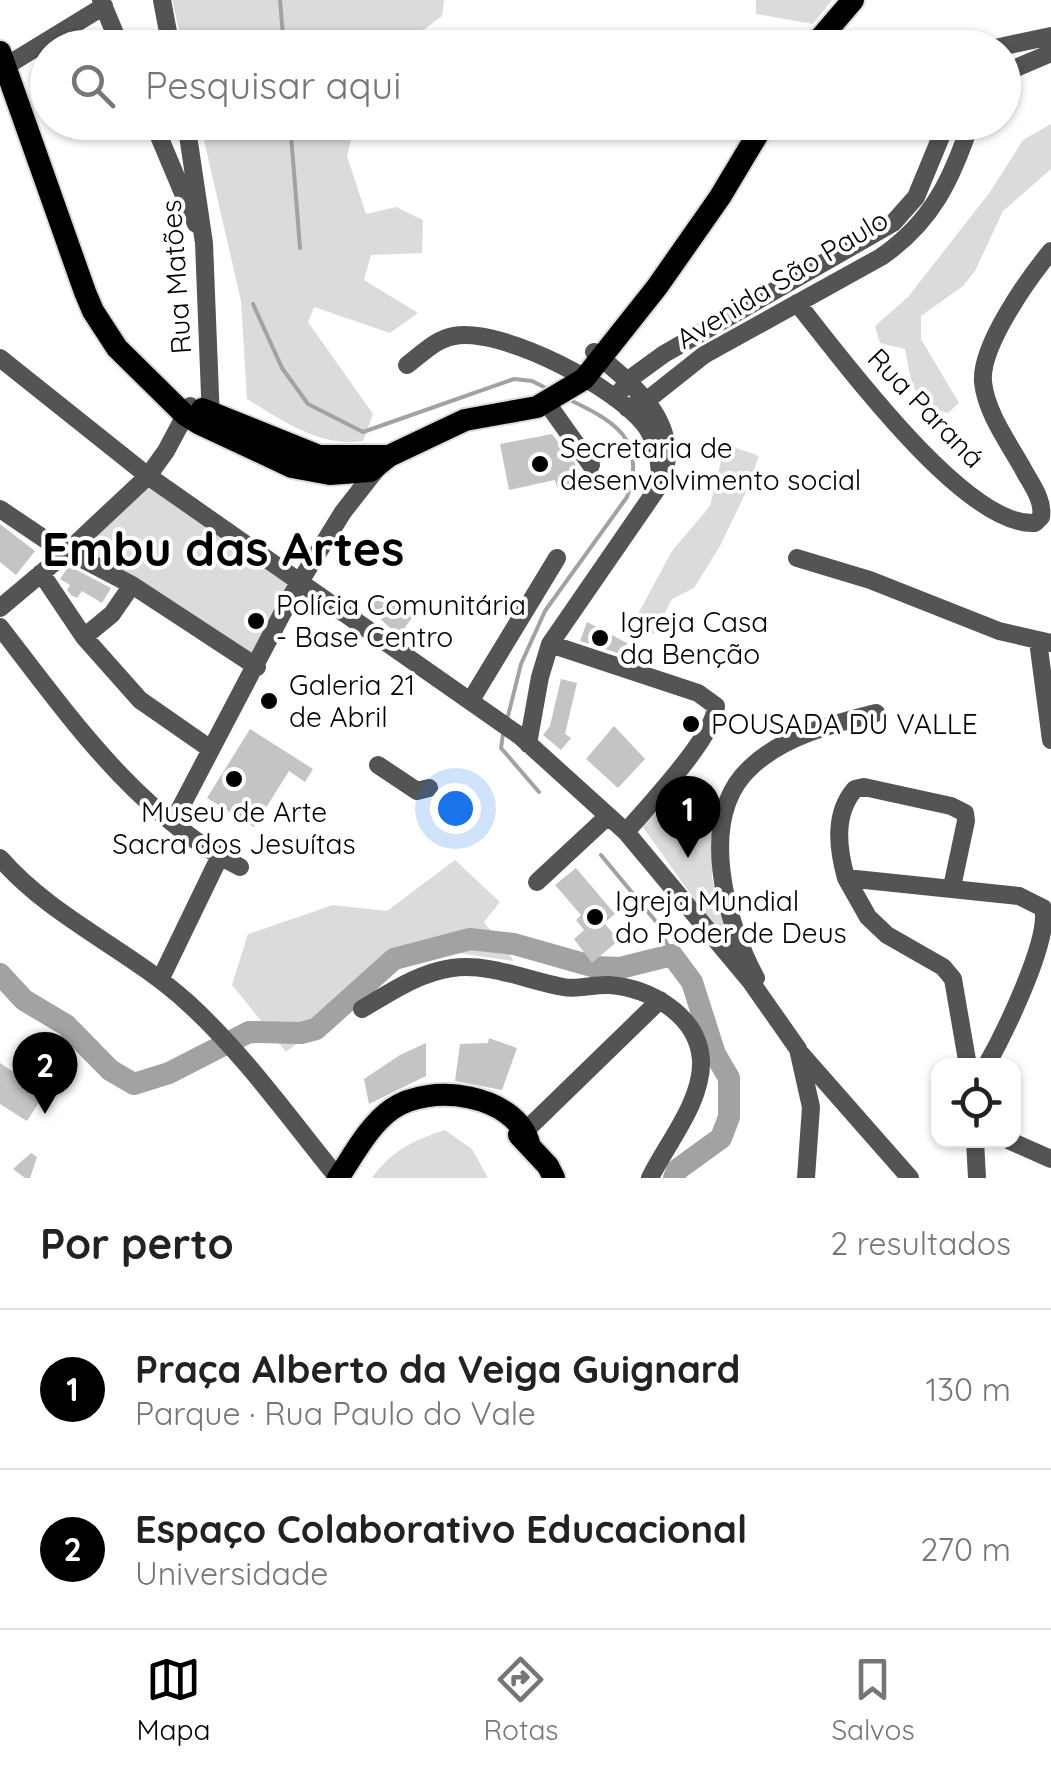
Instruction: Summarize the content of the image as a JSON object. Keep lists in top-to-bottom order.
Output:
{
  "streets": {
    "street": ["Rua Matões", "Avenida São Paulo", "Rua Paraná"]
  },
  "crossings": [
    ["Avenida São Paulo", "Rua Paraná"]
  ],
  "districts": ["Embu das Artes"],
  "places": [
    "Secretaria de desenvolvimento social",
    "Polícia Comunitária - Base Centro",
    "Igreja Casa da Benção",
    "Galeria 21 de Abril",
    "POUSADA DU VALLE",
    "Museu de Arte Sacra dos Jesuítas",
    "Igreja Mundial do Poder de Deus"
  ],
  "page": {
    "search": "Pesquisar aqui",
    "pins": ["1", "2"],
    "heading": ["Por perto", "2 resultados"],
    "list": [
      {
        "mark": "1",
        "name": "Praça Alberto da Veiga Guignard",
        "note": "Parque · Rua Paulo do Vale",
        "value": "130 m"
      },
      {
        "mark": "2",
        "name": "Espaço Colaborativo Educacional",
        "note": "Universidade",
        "value": "270 m"
      }
    ],
    "nav": ["Mapa", "Rotas", "Salvos"]
  }
}
